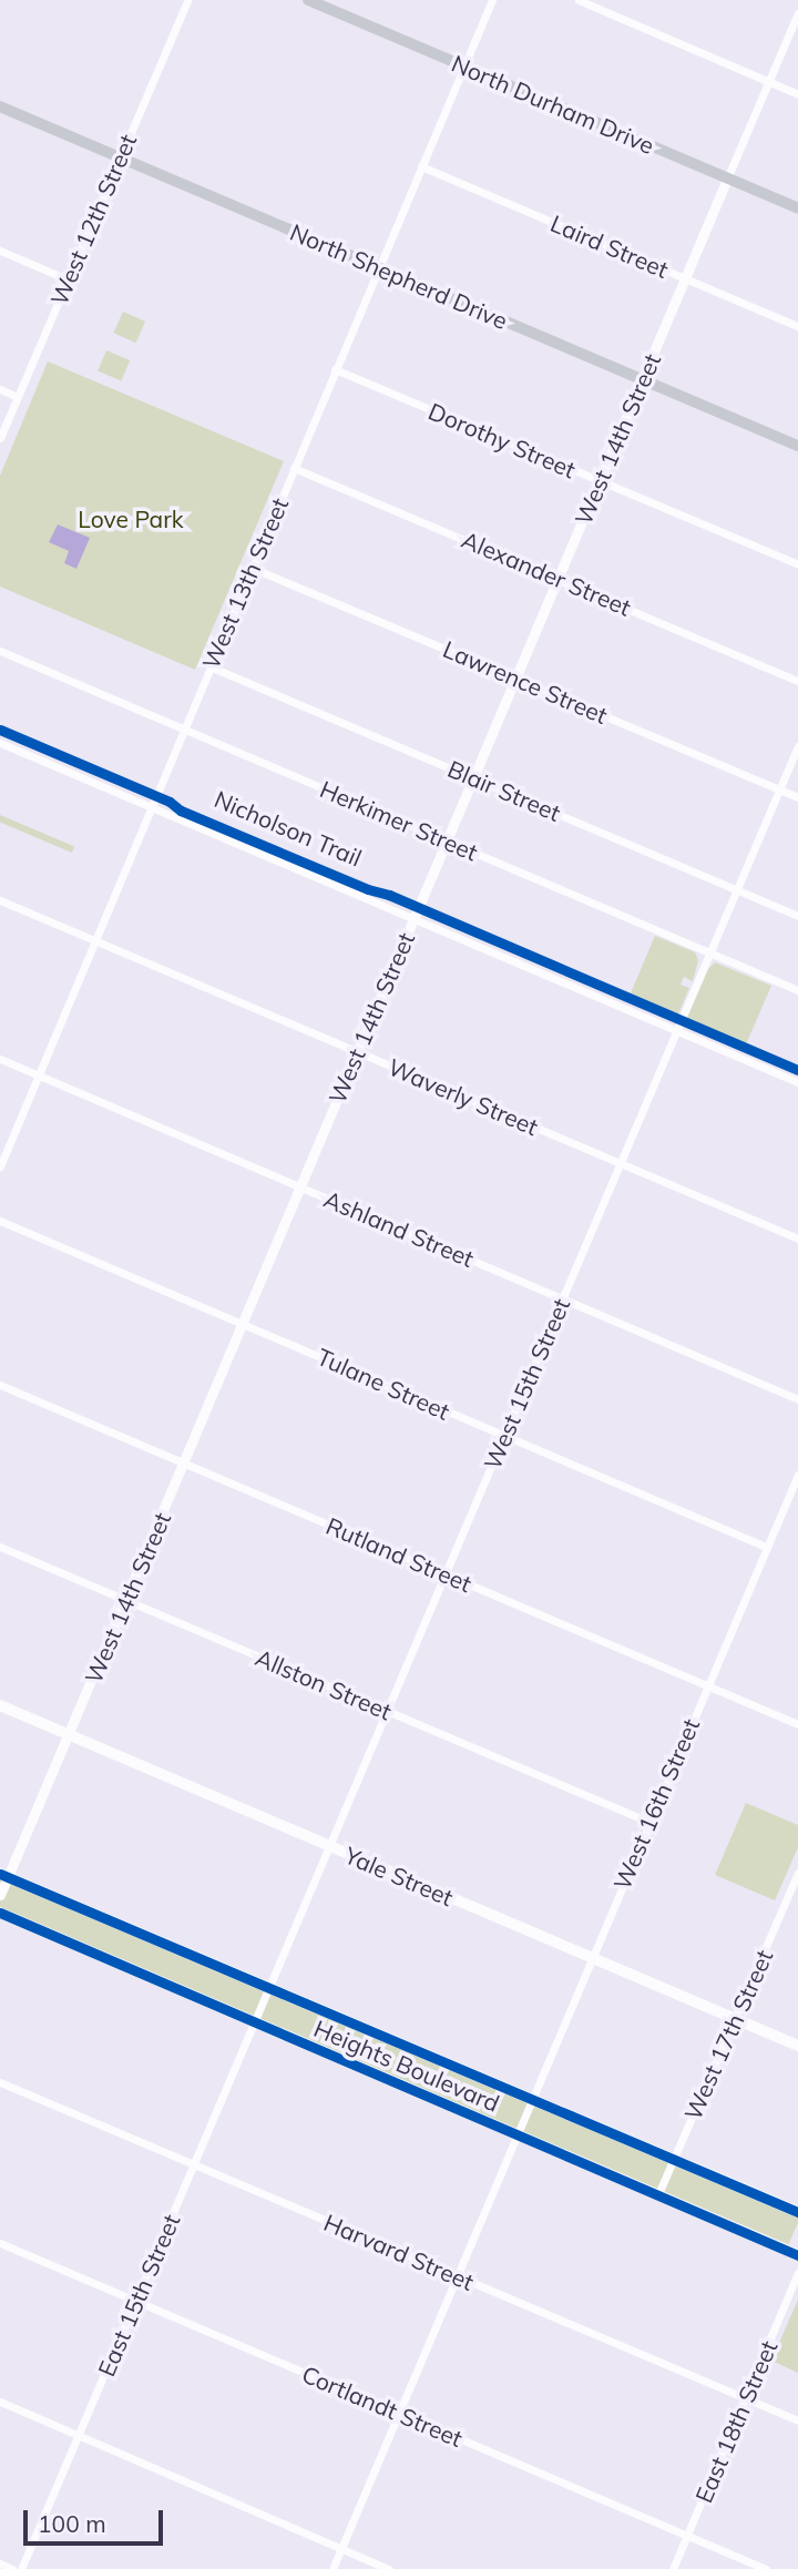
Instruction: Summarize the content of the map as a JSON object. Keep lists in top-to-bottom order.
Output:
{
  "streets": {
    "main road": [
      "North Durham Drive",
      "North Shepherd Drive",
      "Yale Street",
      "Heights Boulevard"
    ],
    "street": [
      "West 12th Street",
      "Laird Street",
      "West 14th Street",
      "Dorothy Street",
      "Alexander Street",
      "West 13th Street",
      "Lawrence Street",
      "Blair Street",
      "Herkimer Street",
      "Waverly Street",
      "Ashland Street",
      "Tulane Street",
      "West 15th Street",
      "Rutland Street",
      "Allston Street",
      "West 16th Street",
      "West 17th Street",
      "Harvard Street",
      "East 15th Street",
      "Cortlandt Street",
      "East 18th Street"
    ],
    "cycle path": ["Nicholson Trail"]
  },
  "crossings": [
    ["North Durham Drive", "West 14th Street"],
    ["North Durham Drive", "West 13th Street"],
    ["West 12th Street", "North Shepherd Drive"],
    ["Laird Street", "West 14th Street"],
    ["Laird Street", "West 13th Street"],
    ["North Shepherd Drive", "West 14th Street"],
    ["North Shepherd Drive", "West 13th Street"],
    ["West 14th Street", "Dorothy Street"],
    ["West 14th Street", "Alexander Street"],
    ["West 14th Street", "Lawrence Street"],
    ["West 14th Street", "Blair Street"],
    ["West 14th Street", "Herkimer Street"],
    ["West 14th Street", "Waverly Street"],
    ["West 14th Street", "Ashland Street"],
    ["West 14th Street", "Tulane Street"],
    ["West 14th Street", "Rutland Street"],
    ["West 14th Street", "Allston Street"],
    ["West 14th Street", "Yale Street"],
    ["West 14th Street", "Heights Boulevard"],
    ["Dorothy Street", "West 13th Street"],
    ["Alexander Street", "West 13th Street"],
    ["West 13th Street", "Lawrence Street"],
    ["West 13th Street", "Blair Street"],
    ["West 13th Street", "Herkimer Street"],
    ["West 13th Street", "Waverly Street"],
    ["West 13th Street", "Ashland Street"],
    ["Lawrence Street", "West 15th Street"],
    ["Blair Street", "West 15th Street"],
    ["Herkimer Street", "West 15th Street"],
    ["Waverly Street", "West 15th Street"],
    ["Ashland Street", "West 15th Street"],
    ["Tulane Street", "West 15th Street"],
    ["Tulane Street", "West 16th Street"],
    ["West 15th Street", "Rutland Street"],
    ["West 15th Street", "Allston Street"],
    ["West 15th Street", "Yale Street"],
    ["West 15th Street", "Heights Boulevard"],
    ["West 15th Street", "East 15th Street"],
    ["Rutland Street", "West 16th Street"],
    ["Allston Street", "West 16th Street"],
    ["West 16th Street", "Yale Street"],
    ["West 16th Street", "Heights Boulevard"],
    ["West 16th Street", "Harvard Street"],
    ["West 16th Street", "Cortlandt Street"],
    ["Yale Street", "West 17th Street"],
    ["West 17th Street", "Heights Boulevard"],
    ["Heights Boulevard", "East 15th Street"],
    ["Harvard Street", "East 15th Street"],
    ["Harvard Street", "East 18th Street"],
    ["East 15th Street", "Cortlandt Street"],
    ["Cortlandt Street", "East 18th Street"]
  ],
  "parks": ["Love Park"],
  "scale_bar": "100 m"
}
